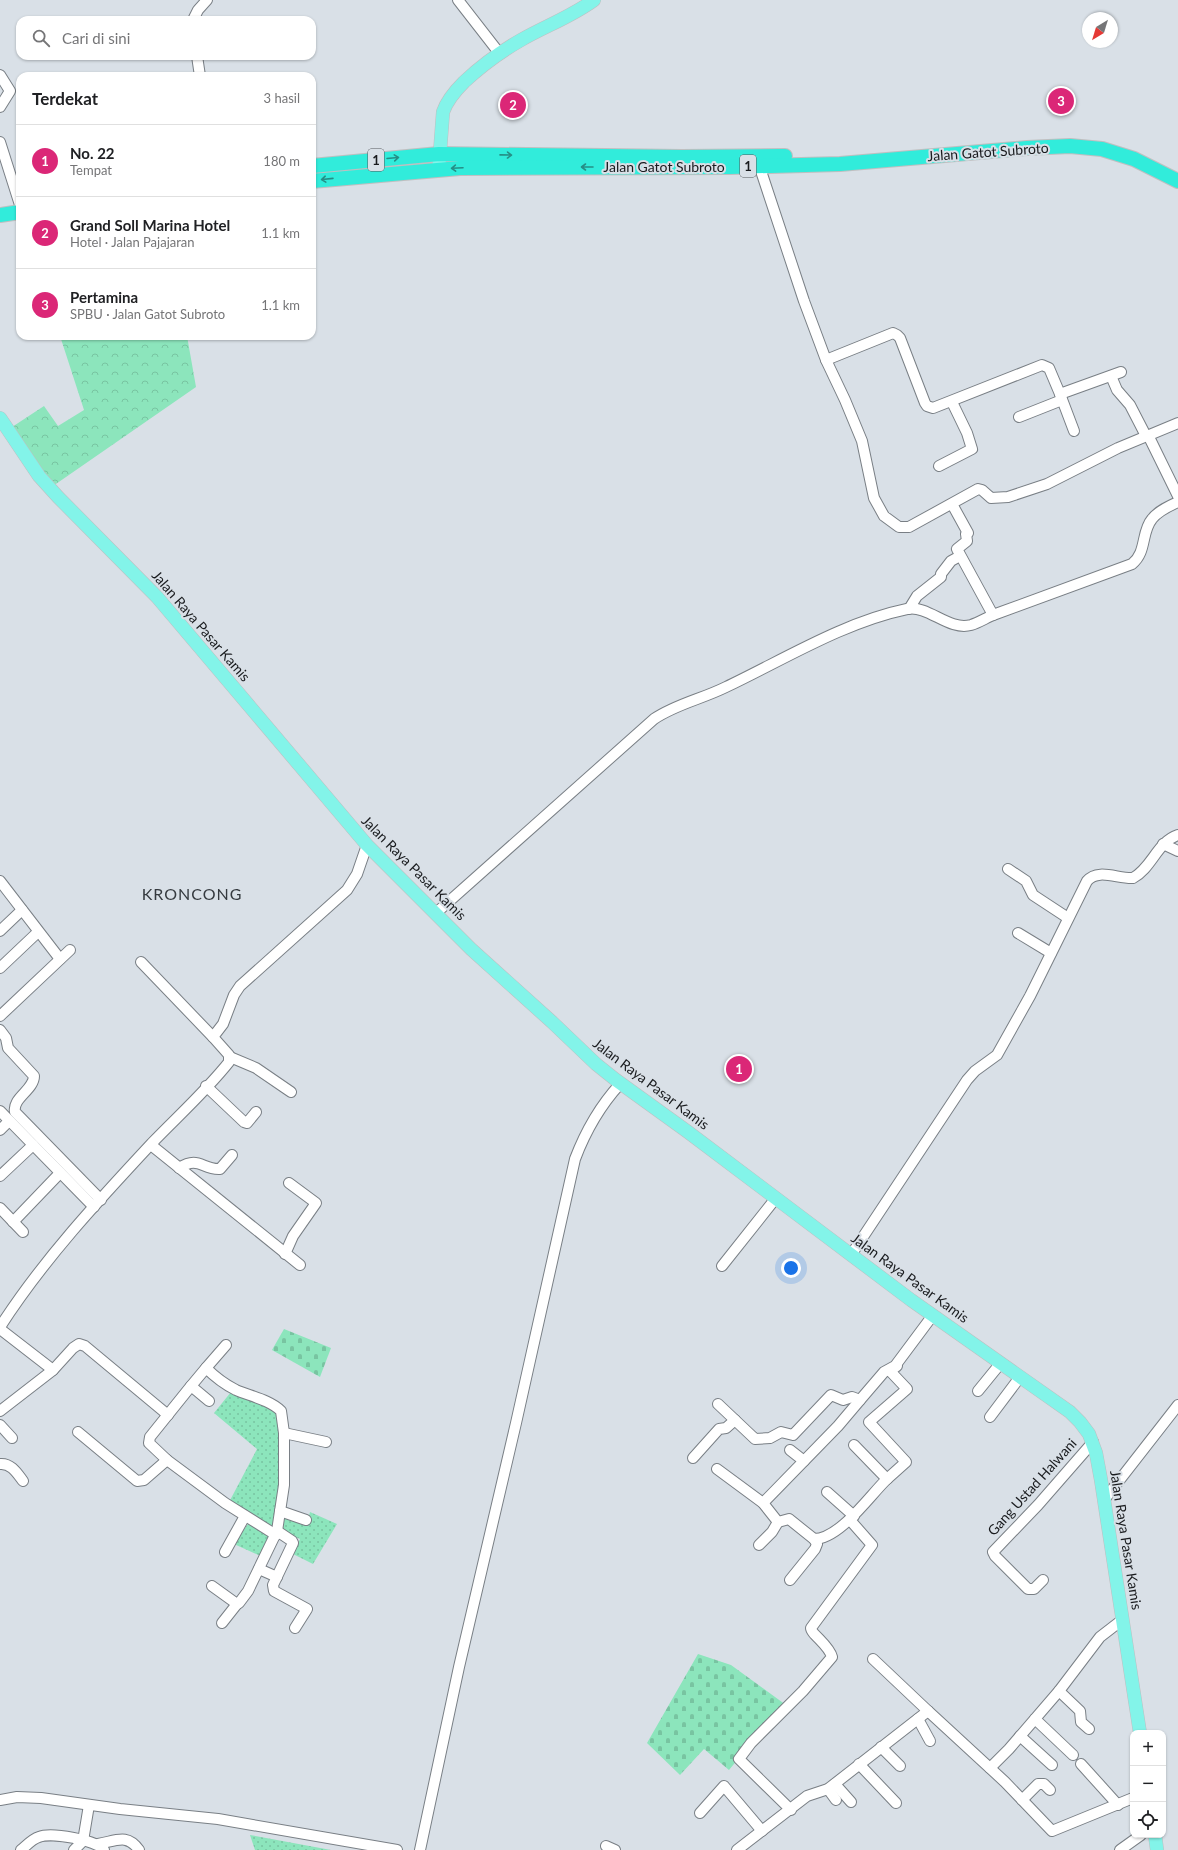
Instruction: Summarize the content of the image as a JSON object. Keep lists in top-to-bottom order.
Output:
{
  "streets": {
    "highway": ["Jalan Gatot Subroto", "1"],
    "main road": ["Jalan Raya Pasar Kamis"],
    "street": ["Gang Ustad Halwani"]
  },
  "crossings": [
    ["Jalan Raya Pasar Kamis", "Gang Ustad Halwani"]
  ],
  "districts": ["KRONCONG"],
  "north": "bottom left",
  "page": {
    "search": "Cari di sini",
    "heading": ["Terdekat", "3 hasil"],
    "pins": ["3", "2", "1"],
    "list": [
      {
        "mark": "1",
        "name": "No. 22",
        "note": "Tempat",
        "value": "180 m"
      },
      {
        "mark": "2",
        "name": "Grand Soll Marina Hotel",
        "note": "Hotel · Jalan Pajajaran",
        "value": "1.1 km"
      },
      {
        "mark": "3",
        "name": "Pertamina",
        "note": "SPBU · Jalan Gatot Subroto",
        "value": "1.1 km"
      }
    ],
    "map_buttons": ["+", "−"]
  }
}
